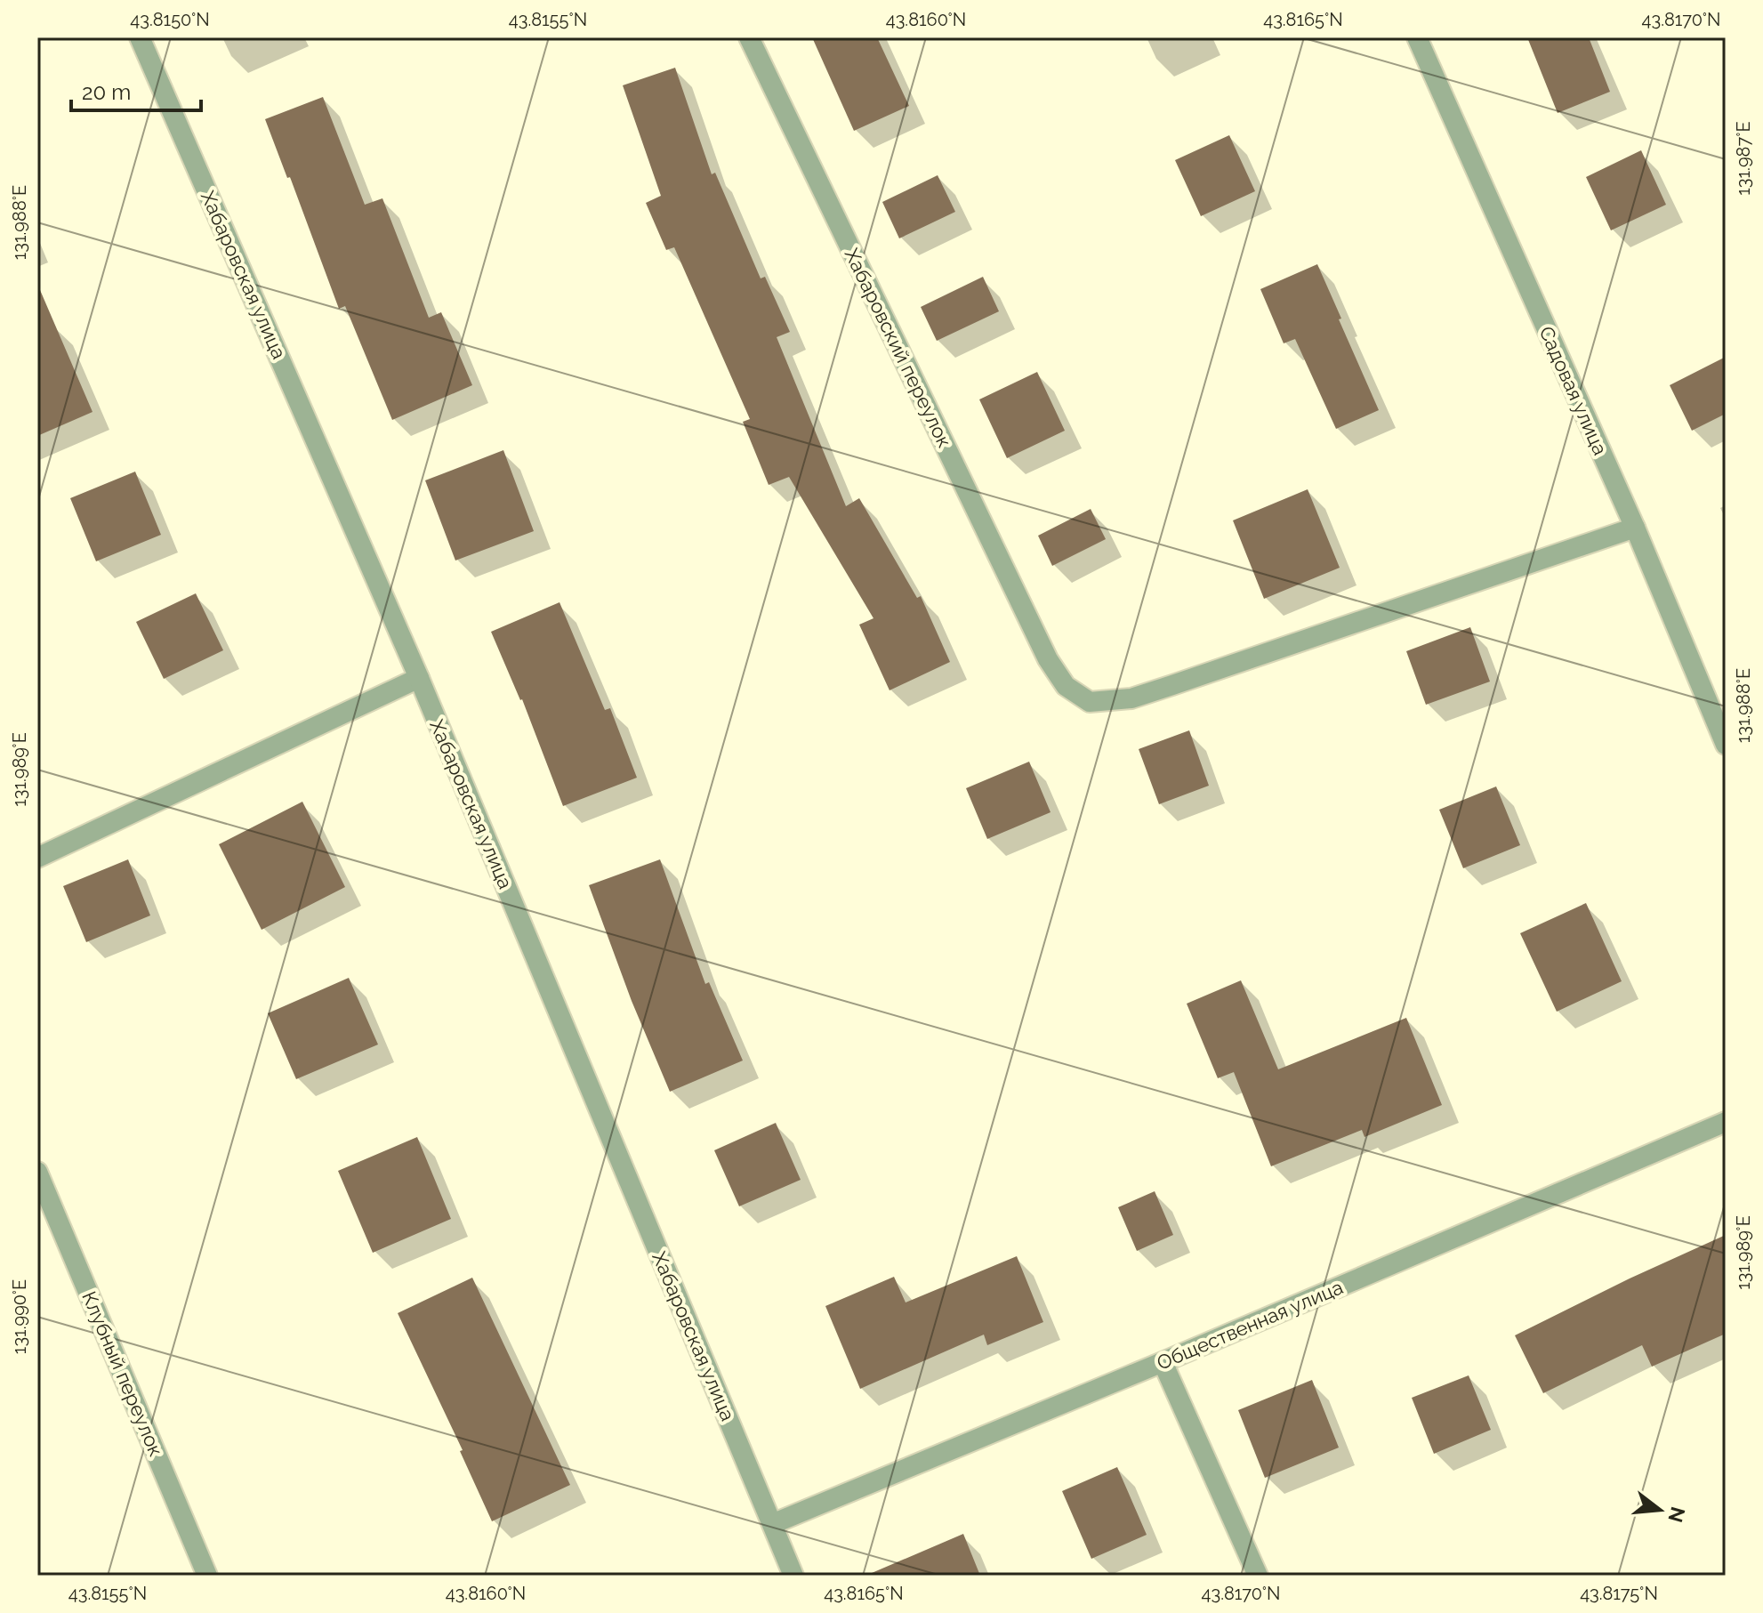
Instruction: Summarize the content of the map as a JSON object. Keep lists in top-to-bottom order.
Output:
{
  "streets": {
    "street": [
      "Хабаровская улица",
      "Хабаровский переулок",
      "Садовая улица",
      "Общественная улица",
      "Клубный переулок"
    ]
  },
  "crossings": [
    ["Хабаровская улица", "Общественная улица"],
    ["Хабаровский переулок", "Садовая улица"]
  ],
  "scale_bar": "20 m",
  "north": "right",
  "coordinates": [
    "43.8150°N",
    "43.8155°N",
    "43.8160°N",
    "43.8165°N",
    "43.8170°N",
    "131.987°E",
    "131.988°E",
    "131.989°E",
    "131.990°E",
    "43.8175°N"
  ]
}
